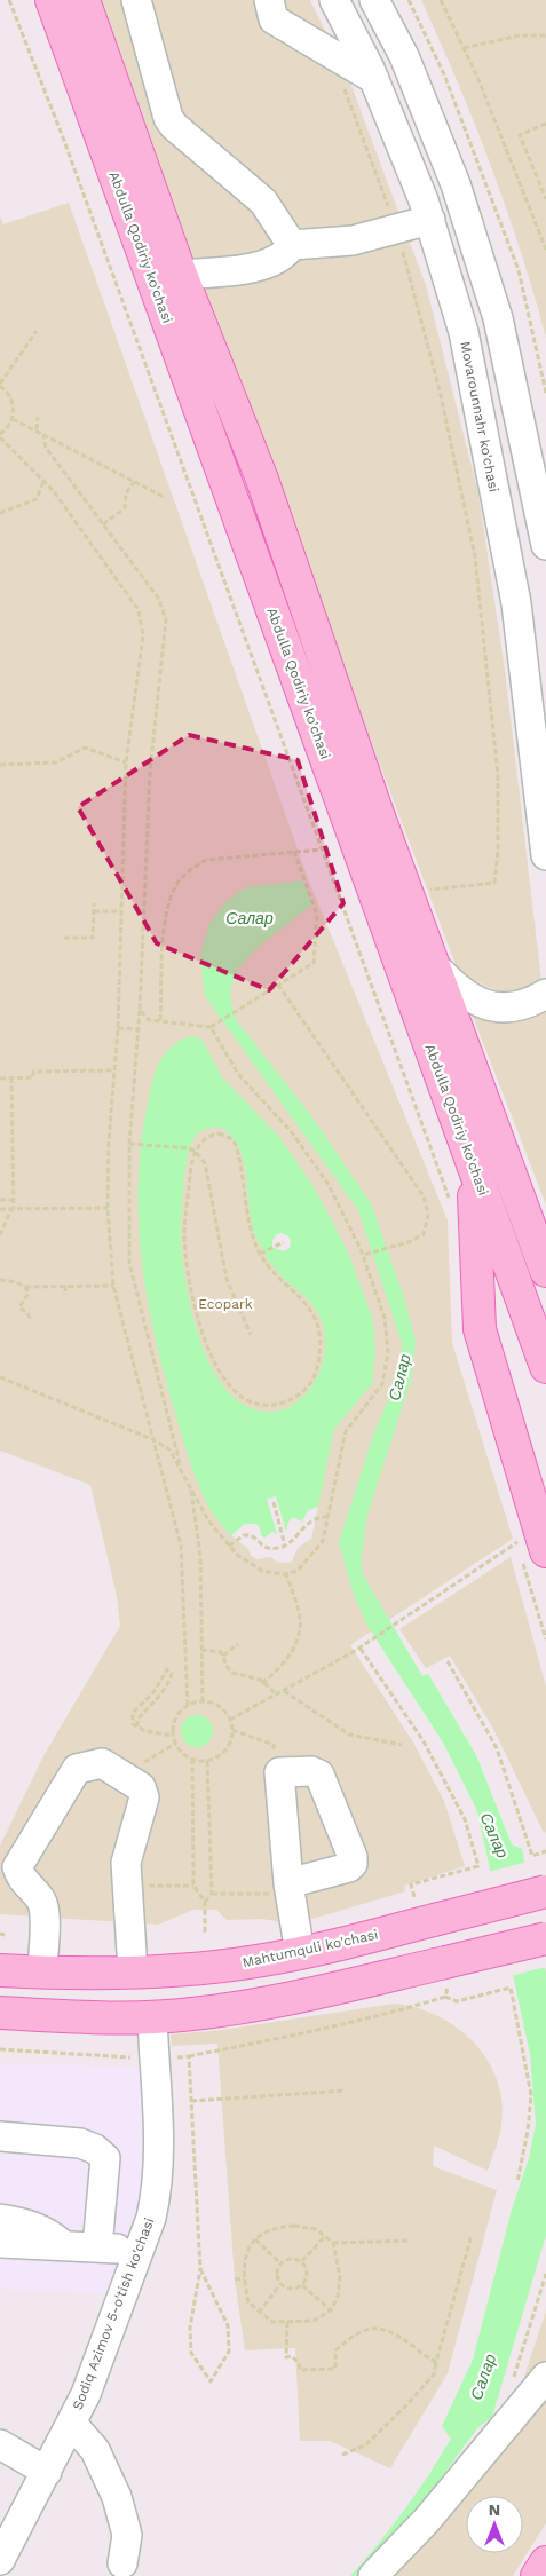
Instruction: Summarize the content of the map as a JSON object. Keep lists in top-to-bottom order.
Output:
{
  "streets": {
    "main road": ["Abdulla Qodiriy ko'chasi", "Mahtumquli ko'chasi"],
    "street": ["Movarounnahr ko'chasi", "Sodiq Azimov 5-o'tish ko'chasi"]
  },
  "water": ["Салар"],
  "parks": ["Ecopark"],
  "north": "top"
}
